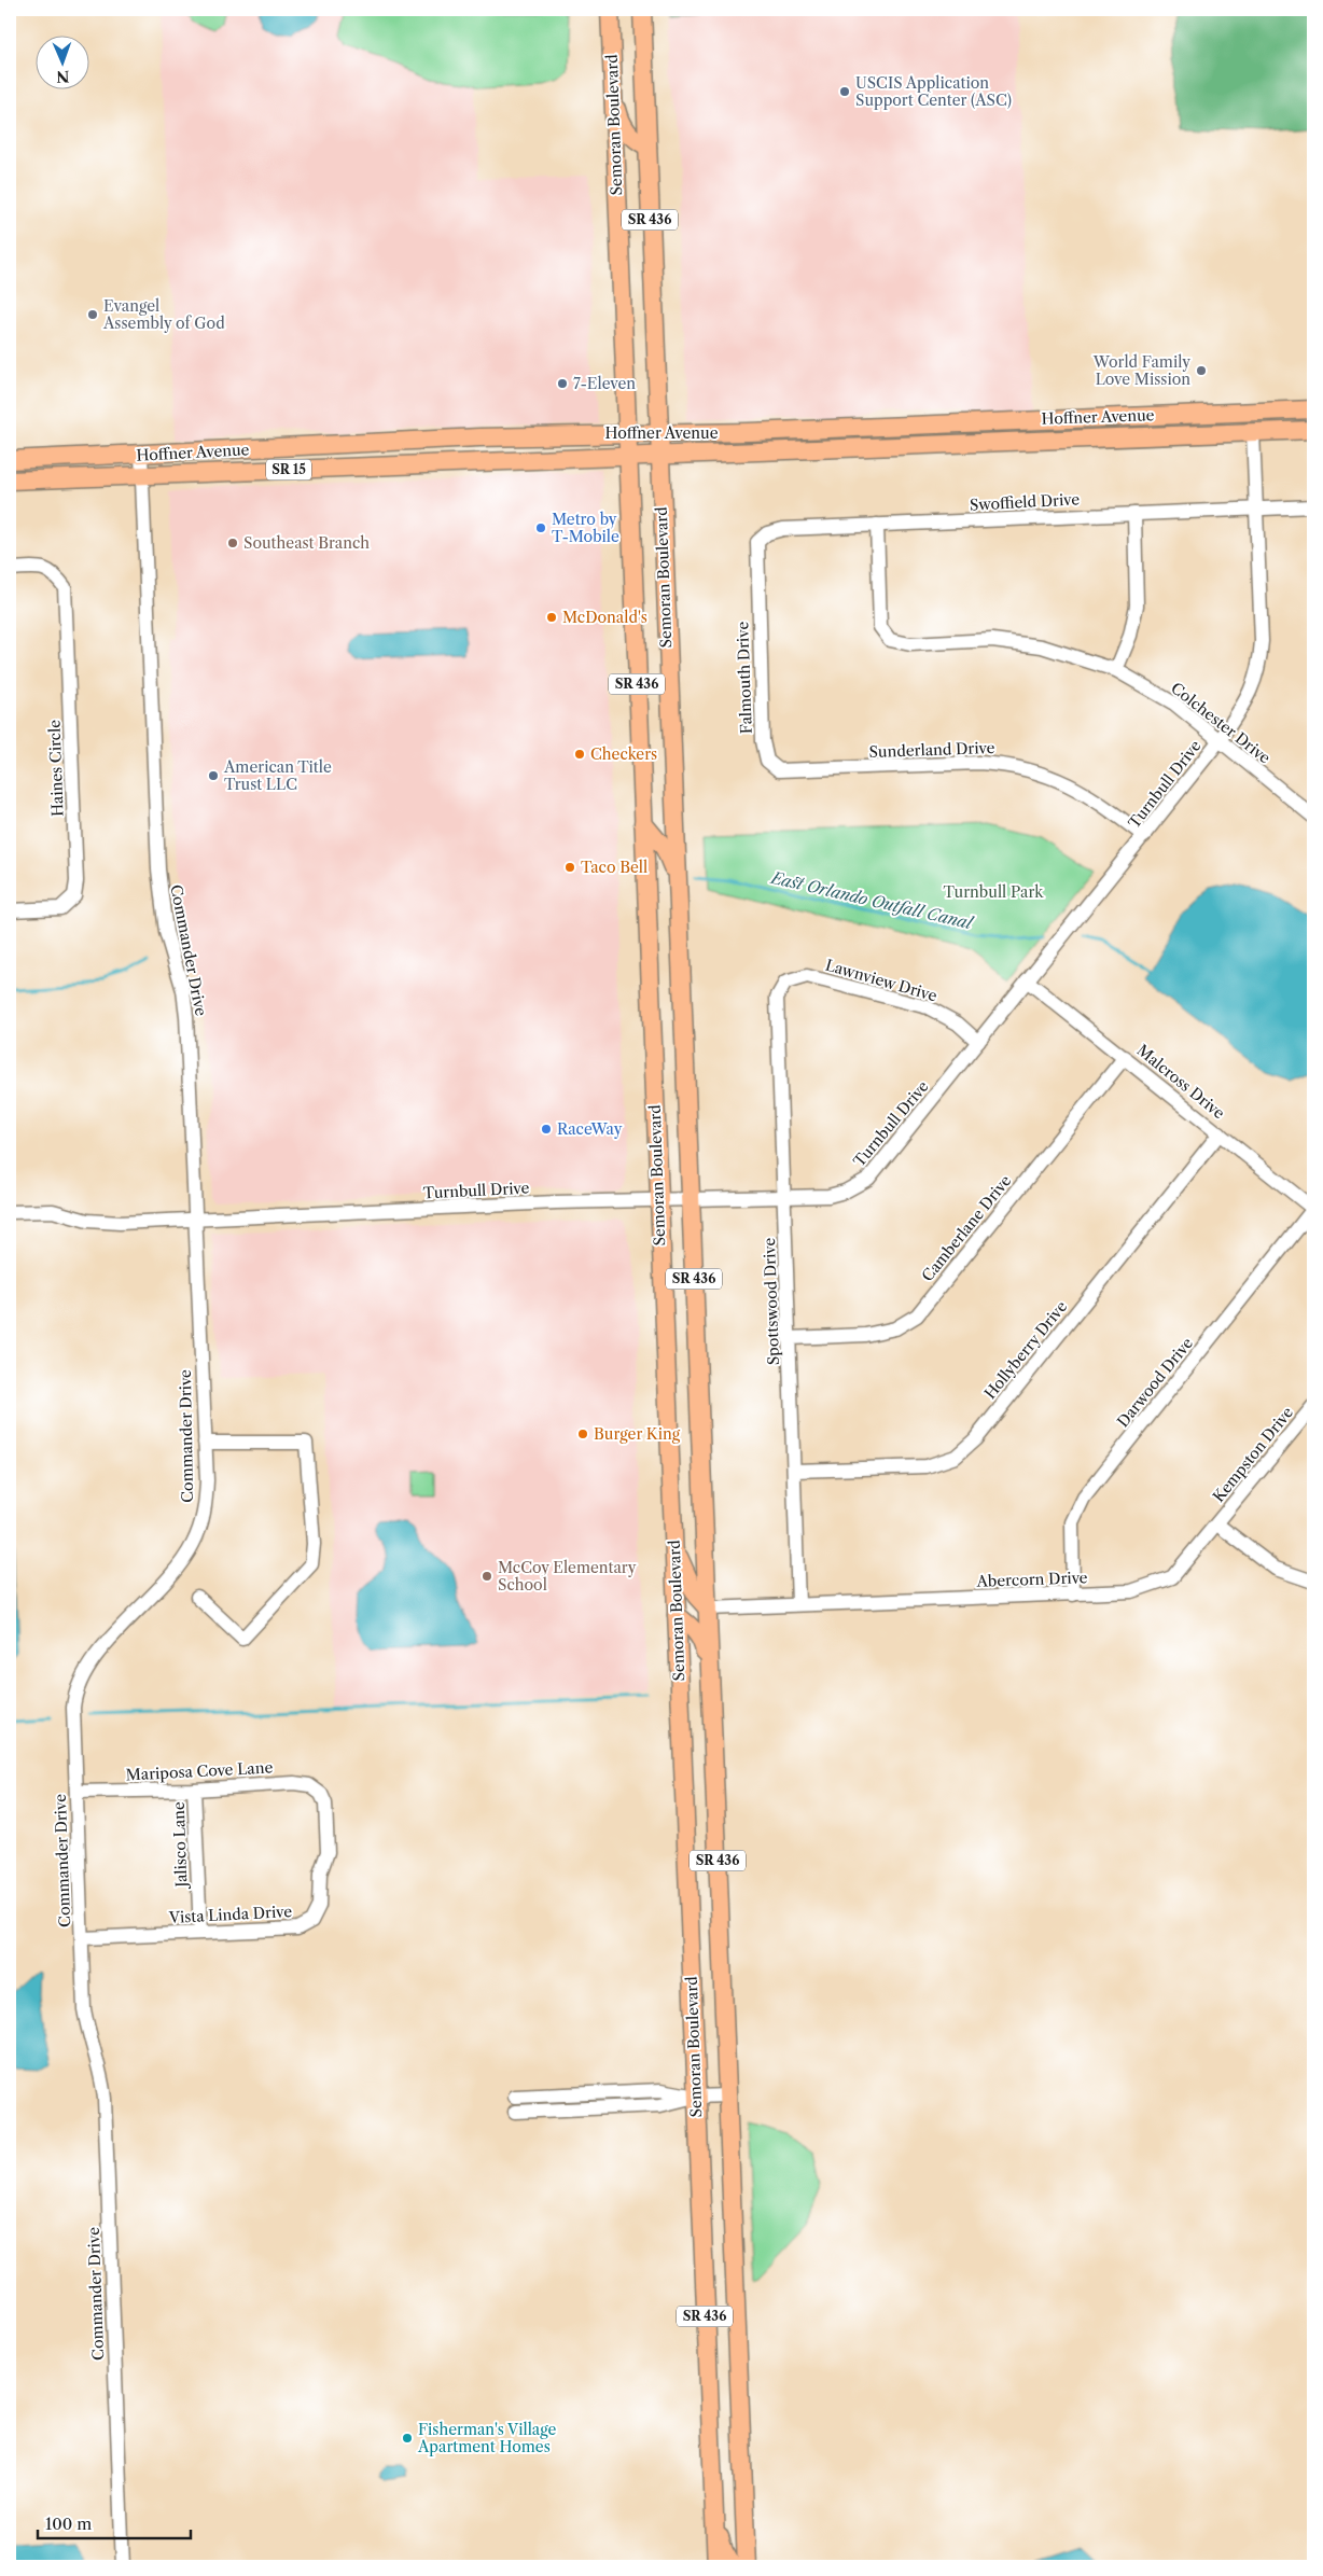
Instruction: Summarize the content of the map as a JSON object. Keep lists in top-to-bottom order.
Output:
{
  "streets": {
    "main road": [
      "Semoran Boulevard",
      "SR 436",
      "Hoffner Avenue",
      "SR 15"
    ],
    "street": [
      "Swoffield Drive",
      "Falmouth Drive",
      "Colchester Drive",
      "Sunderland Drive",
      "Haines Circle",
      "Turnbull Drive",
      "Commander Drive",
      "Lawnview Drive",
      "Malcross Drive",
      "Camberlane Drive",
      "Spottswood Drive",
      "Hollyberry Drive",
      "Darwood Drive",
      "Kempston Drive",
      "Abercorn Drive",
      "Mariposa Cove Lane",
      "Jalisco Lane",
      "Vista Linda Drive"
    ]
  },
  "crossings": [
    ["Semoran Boulevard", "Hoffner Avenue"],
    ["Semoran Boulevard", "Turnbull Drive"],
    ["Semoran Boulevard", "Abercorn Drive"],
    ["Hoffner Avenue", "Turnbull Drive"],
    ["Hoffner Avenue", "Commander Drive"],
    ["Swoffield Drive", "Falmouth Drive"],
    ["Swoffield Drive", "Colchester Drive"],
    ["Swoffield Drive", "Turnbull Drive"],
    ["Falmouth Drive", "Sunderland Drive"],
    ["Colchester Drive", "Turnbull Drive"],
    ["Sunderland Drive", "Turnbull Drive"],
    ["Turnbull Drive", "Commander Drive"],
    ["Turnbull Drive", "Lawnview Drive"],
    ["Turnbull Drive", "Malcross Drive"],
    ["Turnbull Drive", "Spottswood Drive"],
    ["Commander Drive", "Mariposa Cove Lane"],
    ["Commander Drive", "Vista Linda Drive"],
    ["Lawnview Drive", "Spottswood Drive"],
    ["Malcross Drive", "Camberlane Drive"],
    ["Malcross Drive", "Hollyberry Drive"],
    ["Malcross Drive", "Darwood Drive"],
    ["Camberlane Drive", "Spottswood Drive"],
    ["Spottswood Drive", "Hollyberry Drive"],
    ["Spottswood Drive", "Abercorn Drive"],
    ["Darwood Drive", "Abercorn Drive"],
    ["Kempston Drive", "Abercorn Drive"],
    ["Mariposa Cove Lane", "Jalisco Lane"],
    ["Mariposa Cove Lane", "Vista Linda Drive"],
    ["Jalisco Lane", "Vista Linda Drive"]
  ],
  "water": ["East Orlando Outfall Canal"],
  "parks": ["Turnbull Park"],
  "places": [
    "USCIS Application Support Center (ASC)",
    "Evangel Assembly of God",
    "World Family Love Mission",
    "7-Eleven",
    "Metro by T-Mobile",
    "Southeast Branch",
    "McDonald's",
    "Checkers",
    "American Title Trust LLC",
    "Taco Bell",
    "RaceWay",
    "Burger King",
    "McCoy Elementary School",
    "Fisherman's Village Apartment Homes"
  ],
  "scale_bar": "100 m",
  "north": "bottom"
}
